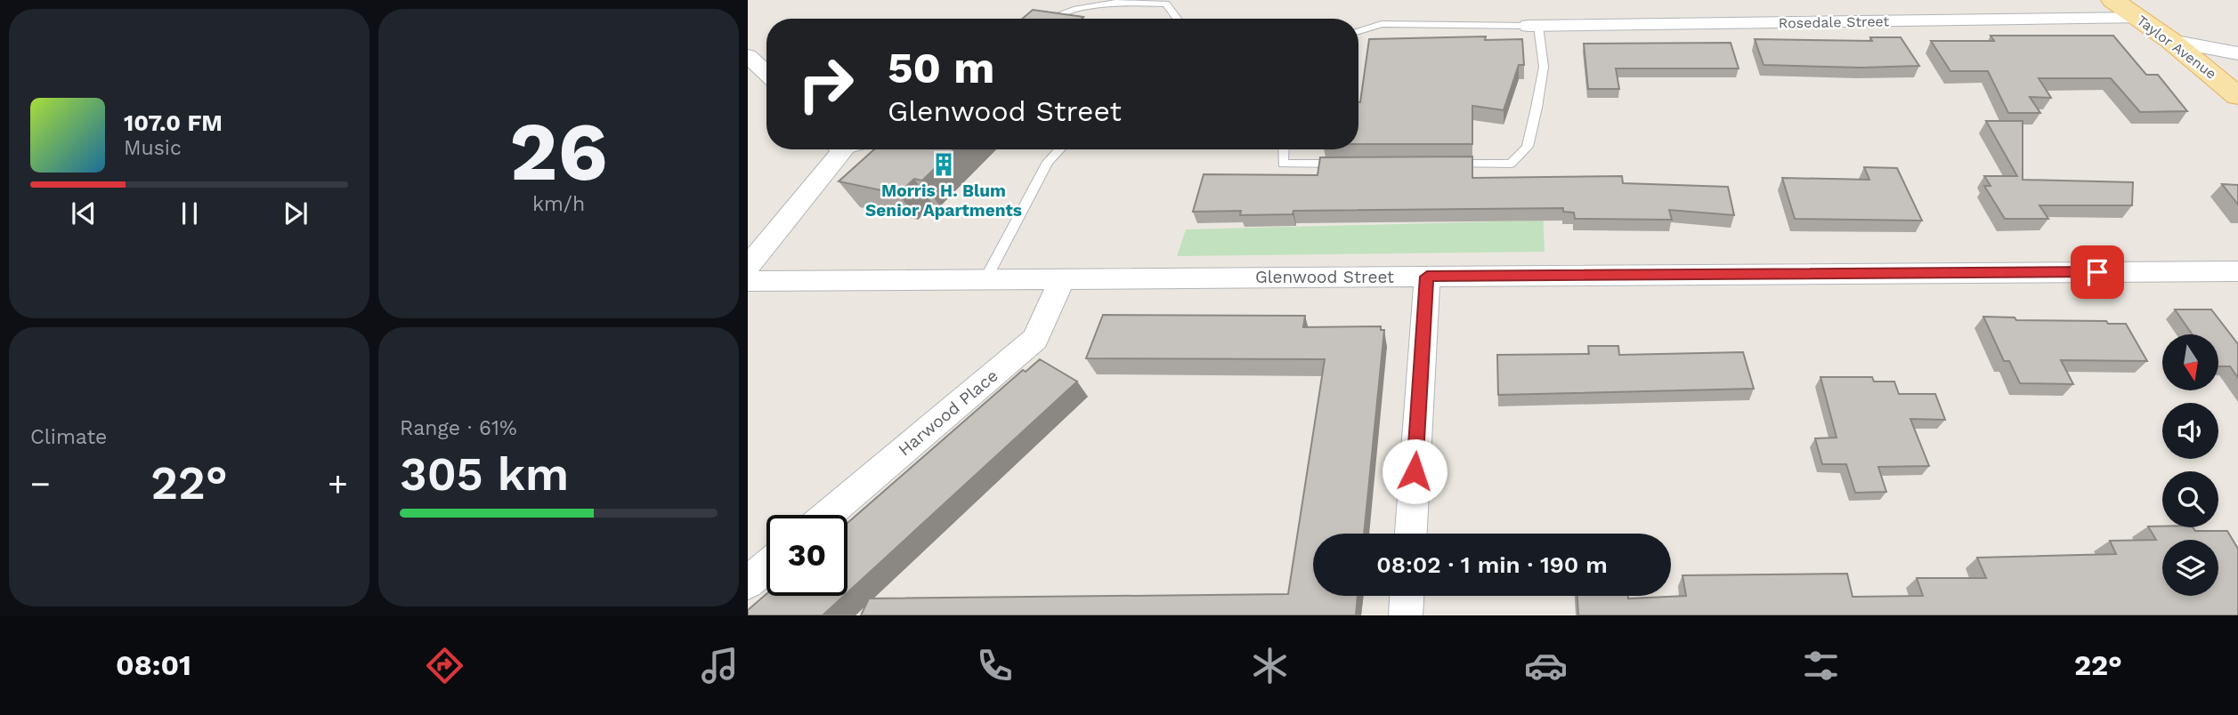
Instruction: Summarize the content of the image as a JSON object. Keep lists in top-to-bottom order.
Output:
{
  "streets": {
    "main road": ["Taylor Avenue"],
    "street": ["Rosedale Street", "Glenwood Street", "Harwood Place"]
  },
  "crossings": [
    ["Rosedale Street", "Taylor Avenue"],
    ["Glenwood Street", "Harwood Place"]
  ],
  "places": {
    "building": ["Morris H. Blum Senior Apartments"]
  },
  "north": "bottom",
  "page": {
    "tile": [
      ["26", "km/h"],
      "Climate",
      ["Range · 61%", "305 km"]
    ],
    "turn": ["50 m", "Glenwood Street"],
    "song": ["107.0 FM", "Music"],
    "heat": ["−", "22°", "+"],
    "limit": "30",
    "trip": "08:02 · 1 min · 190 m",
    "tabs": ["08:01", "22°"]
  }
}
